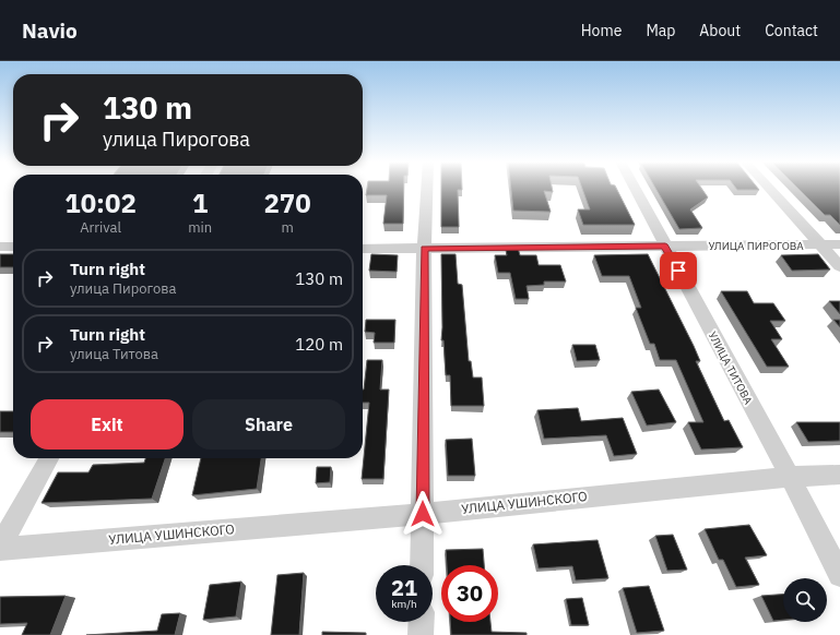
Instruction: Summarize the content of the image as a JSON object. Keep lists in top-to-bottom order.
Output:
{
  "streets": {
    "street": ["УЛИЦА ПИРОГОВА", "УЛИЦА ТИТОВА", "УЛИЦА УШИНСКОГО"]
  },
  "crossings": [
    ["УЛИЦА ПИРОГОВА", "УЛИЦА ТИТОВА"],
    ["УЛИЦА ТИТОВА", "УЛИЦА УШИНСКОГО"]
  ],
  "page": {
    "header": "Navio",
    "nav": [
      "Home",
      "Map",
      "About",
      "Contact"
    ],
    "turn": ["130 m", "улица Пирогова"],
    "eta": [
      "10:02",
      "Arrival",
      "1",
      "min",
      "270",
      "m"
    ],
    "list": [
      {
        "name": "Turn right",
        "note": "улица Пирогова",
        "value": "130 m"
      },
      {
        "name": "Turn right",
        "note": "улица Титова",
        "value": "120 m"
      }
    ],
    "buttons": ["Exit", "Share"],
    "speed": "21 km/h",
    "limit": "30"
  }
}
